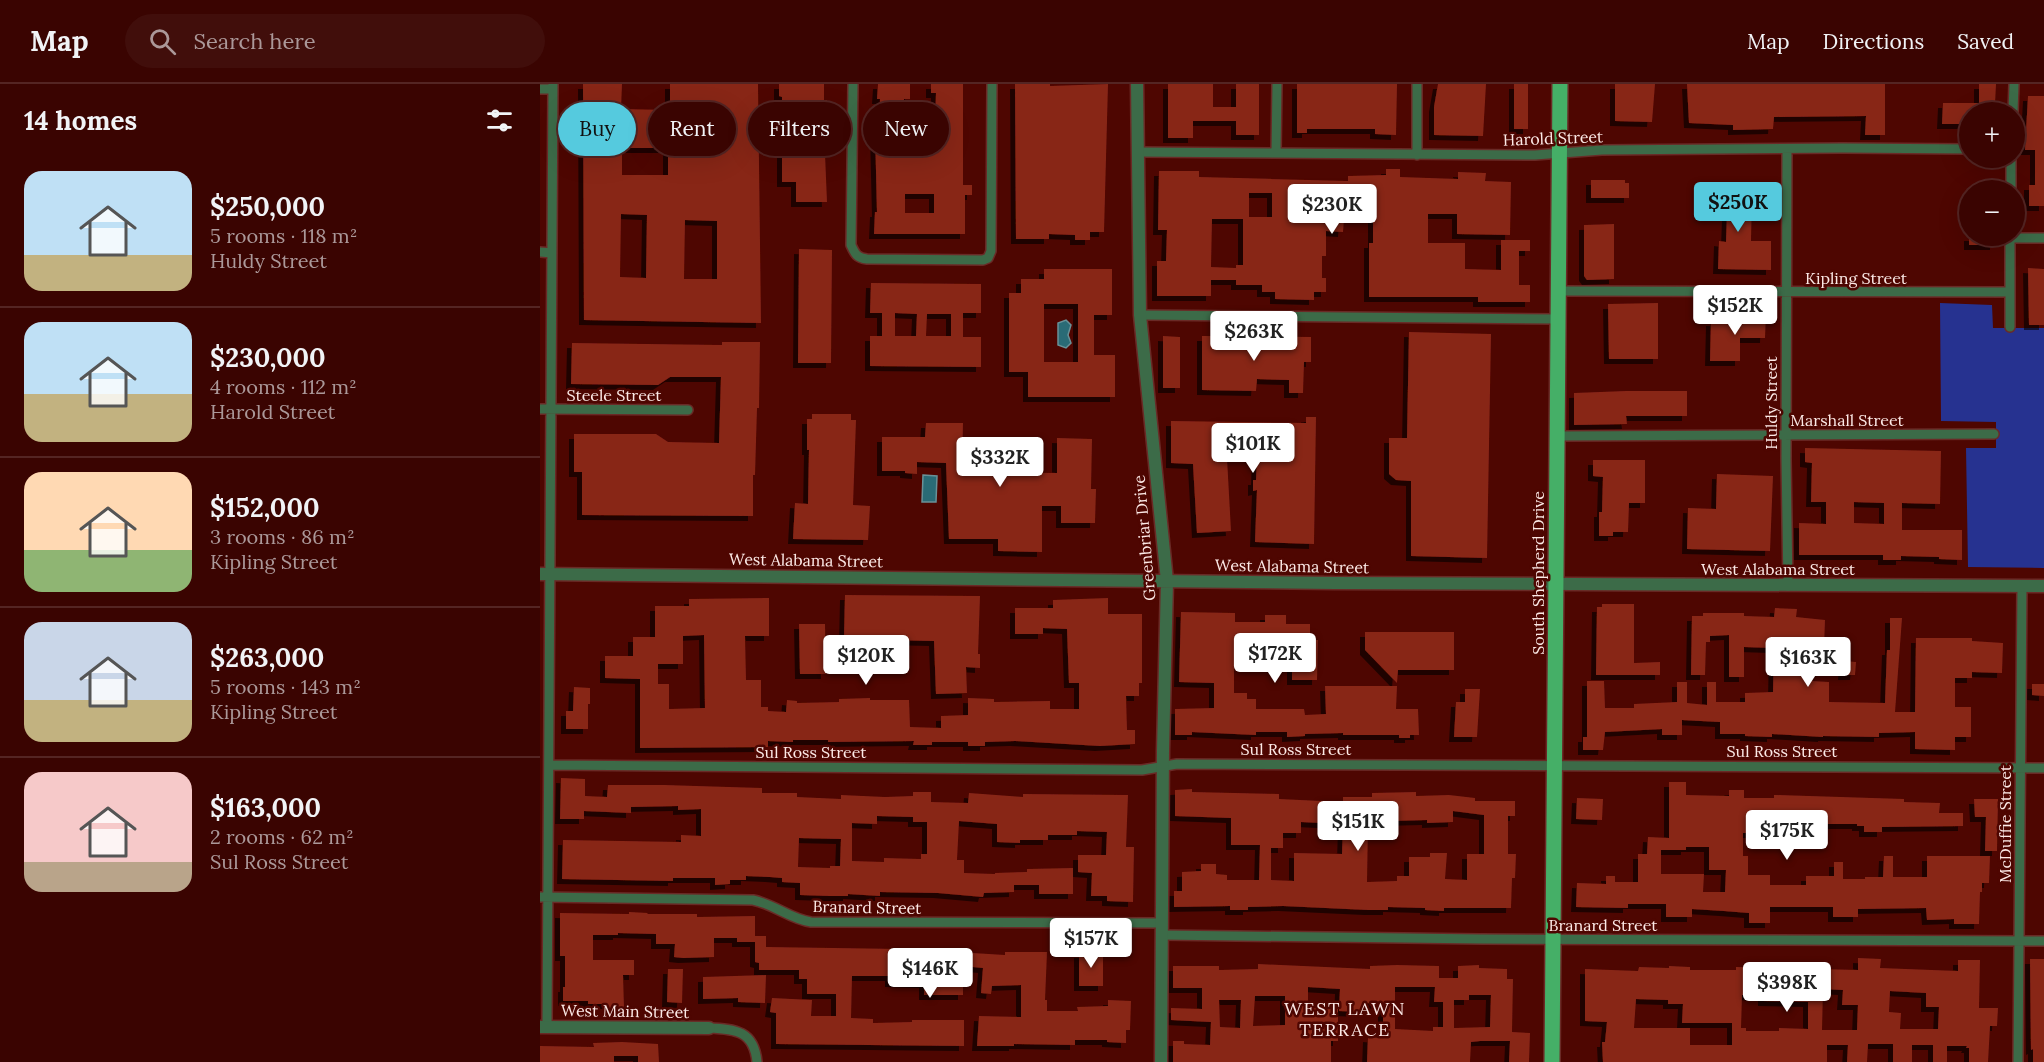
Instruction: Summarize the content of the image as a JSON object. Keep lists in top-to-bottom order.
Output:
{
  "streets": {
    "main road": ["South Shepherd Drive"],
    "street": [
      "Harold Street",
      "Kipling Street",
      "Steele Street",
      "Huldy Street",
      "Marshall Street",
      "Greenbriar Drive",
      "West Alabama Street",
      "Sul Ross Street",
      "McDuffie Street",
      "Branard Street",
      "West Main Street"
    ]
  },
  "crossings": [
    ["Harold Street", "Huldy Street"],
    ["Harold Street", "Greenbriar Drive"],
    ["Harold Street", "South Shepherd Drive"],
    ["Kipling Street", "Huldy Street"],
    ["Kipling Street", "South Shepherd Drive"],
    ["Huldy Street", "Marshall Street"],
    ["Huldy Street", "West Alabama Street"],
    ["Marshall Street", "South Shepherd Drive"],
    ["Greenbriar Drive", "West Alabama Street"],
    ["Greenbriar Drive", "Sul Ross Street"],
    ["Greenbriar Drive", "Branard Street"],
    ["West Alabama Street", "South Shepherd Drive"],
    ["West Alabama Street", "McDuffie Street"],
    ["South Shepherd Drive", "Sul Ross Street"],
    ["South Shepherd Drive", "Branard Street"],
    ["Sul Ross Street", "McDuffie Street"],
    ["McDuffie Street", "Branard Street"]
  ],
  "districts": ["WEST LAWN TERRACE"],
  "page": {
    "header": "Map",
    "search": "Search here",
    "nav": ["Map", "Directions", "Saved"],
    "heading": "14 homes",
    "map_buttons": ["+", "−"],
    "chip": [
      "Buy",
      "Rent",
      "Filters",
      "New"
    ],
    "list": [
      {
        "name": "$250,000",
        "note": "5 rooms · 118 m² · Huldy Street"
      },
      {
        "name": "$230,000",
        "note": "4 rooms · 112 m² · Harold Street"
      },
      {
        "name": "$152,000",
        "note": "3 rooms · 86 m² · Kipling Street"
      },
      {
        "name": "$263,000",
        "note": "5 rooms · 143 m² · Kipling Street"
      },
      {
        "name": "$163,000",
        "note": "2 rooms · 62 m² · Sul Ross Street"
      }
    ],
    "price": [
      "$250K",
      "$230K",
      "$152K",
      "$263K",
      "$101K",
      "$332K",
      "$172K",
      "$120K",
      "$163K",
      "$151K",
      "$175K",
      "$157K",
      "$146K",
      "$398K"
    ]
  }
}
